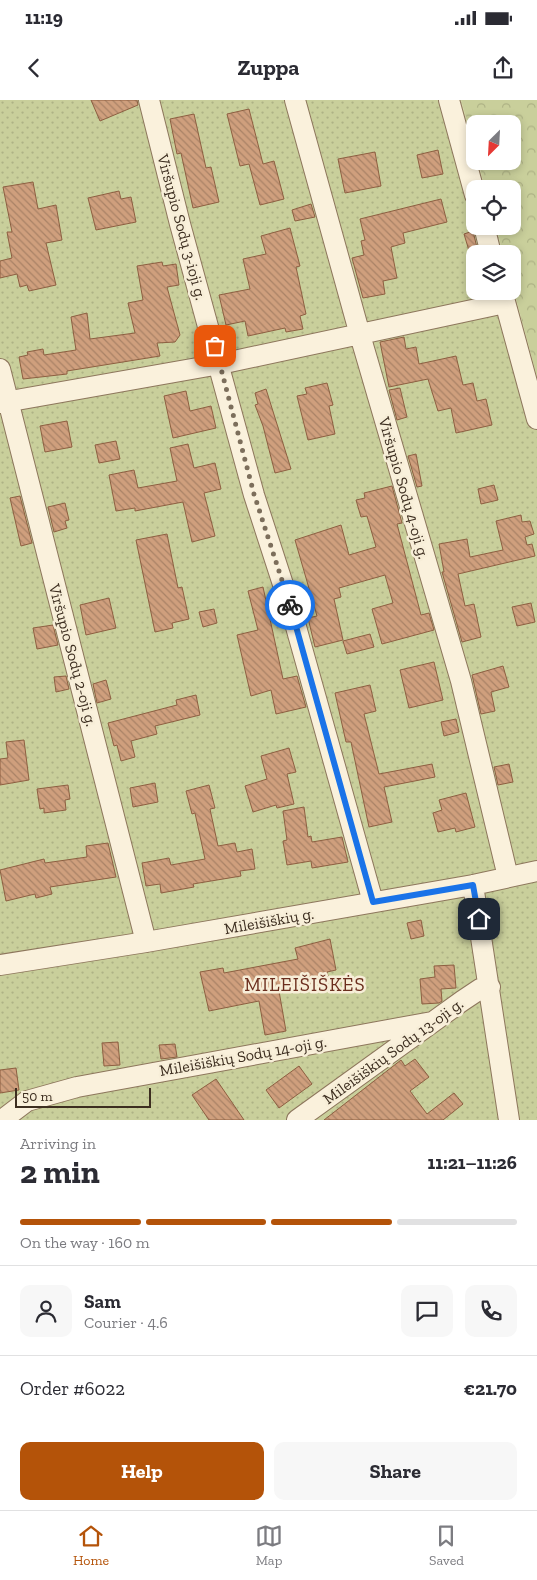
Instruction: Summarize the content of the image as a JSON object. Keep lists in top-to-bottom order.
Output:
{
  "streets": {
    "street": [
      "Viršupio Sodų 3-ioji g.",
      "Viršupio Sodų 4-oji g.",
      "Viršupio Sodų 2-oji g.",
      "Mileišiškių g.",
      "Mileišiškių Sodų 13-oji g.",
      "Mileišiškių Sodų 14-oji g."
    ]
  },
  "crossings": [
    ["Viršupio Sodų 3-ioji g.", "Mileišiškių g."],
    ["Viršupio Sodų 4-oji g.", "Mileišiškių g."],
    ["Viršupio Sodų 2-oji g.", "Mileišiškių g."],
    ["Mileišiškių Sodų 13-oji g.", "Mileišiškių Sodų 14-oji g."]
  ],
  "districts": ["MILEIŠIŠKĖS"],
  "scale_bar": "50 m",
  "north": "bottom left",
  "page": {
    "status": "11:19",
    "header": "Zuppa",
    "scale": "50 m",
    "heading": ["2 min", "Arriving in", "11:21–11:26"],
    "panel": [
      "Sam",
      "Courier · 4.6",
      "Order #6022",
      "€21.70"
    ],
    "bar": "On the way · 160 m",
    "buttons": ["Help", "Share"],
    "tabs": ["Home", "Map", "Saved"]
  }
}
